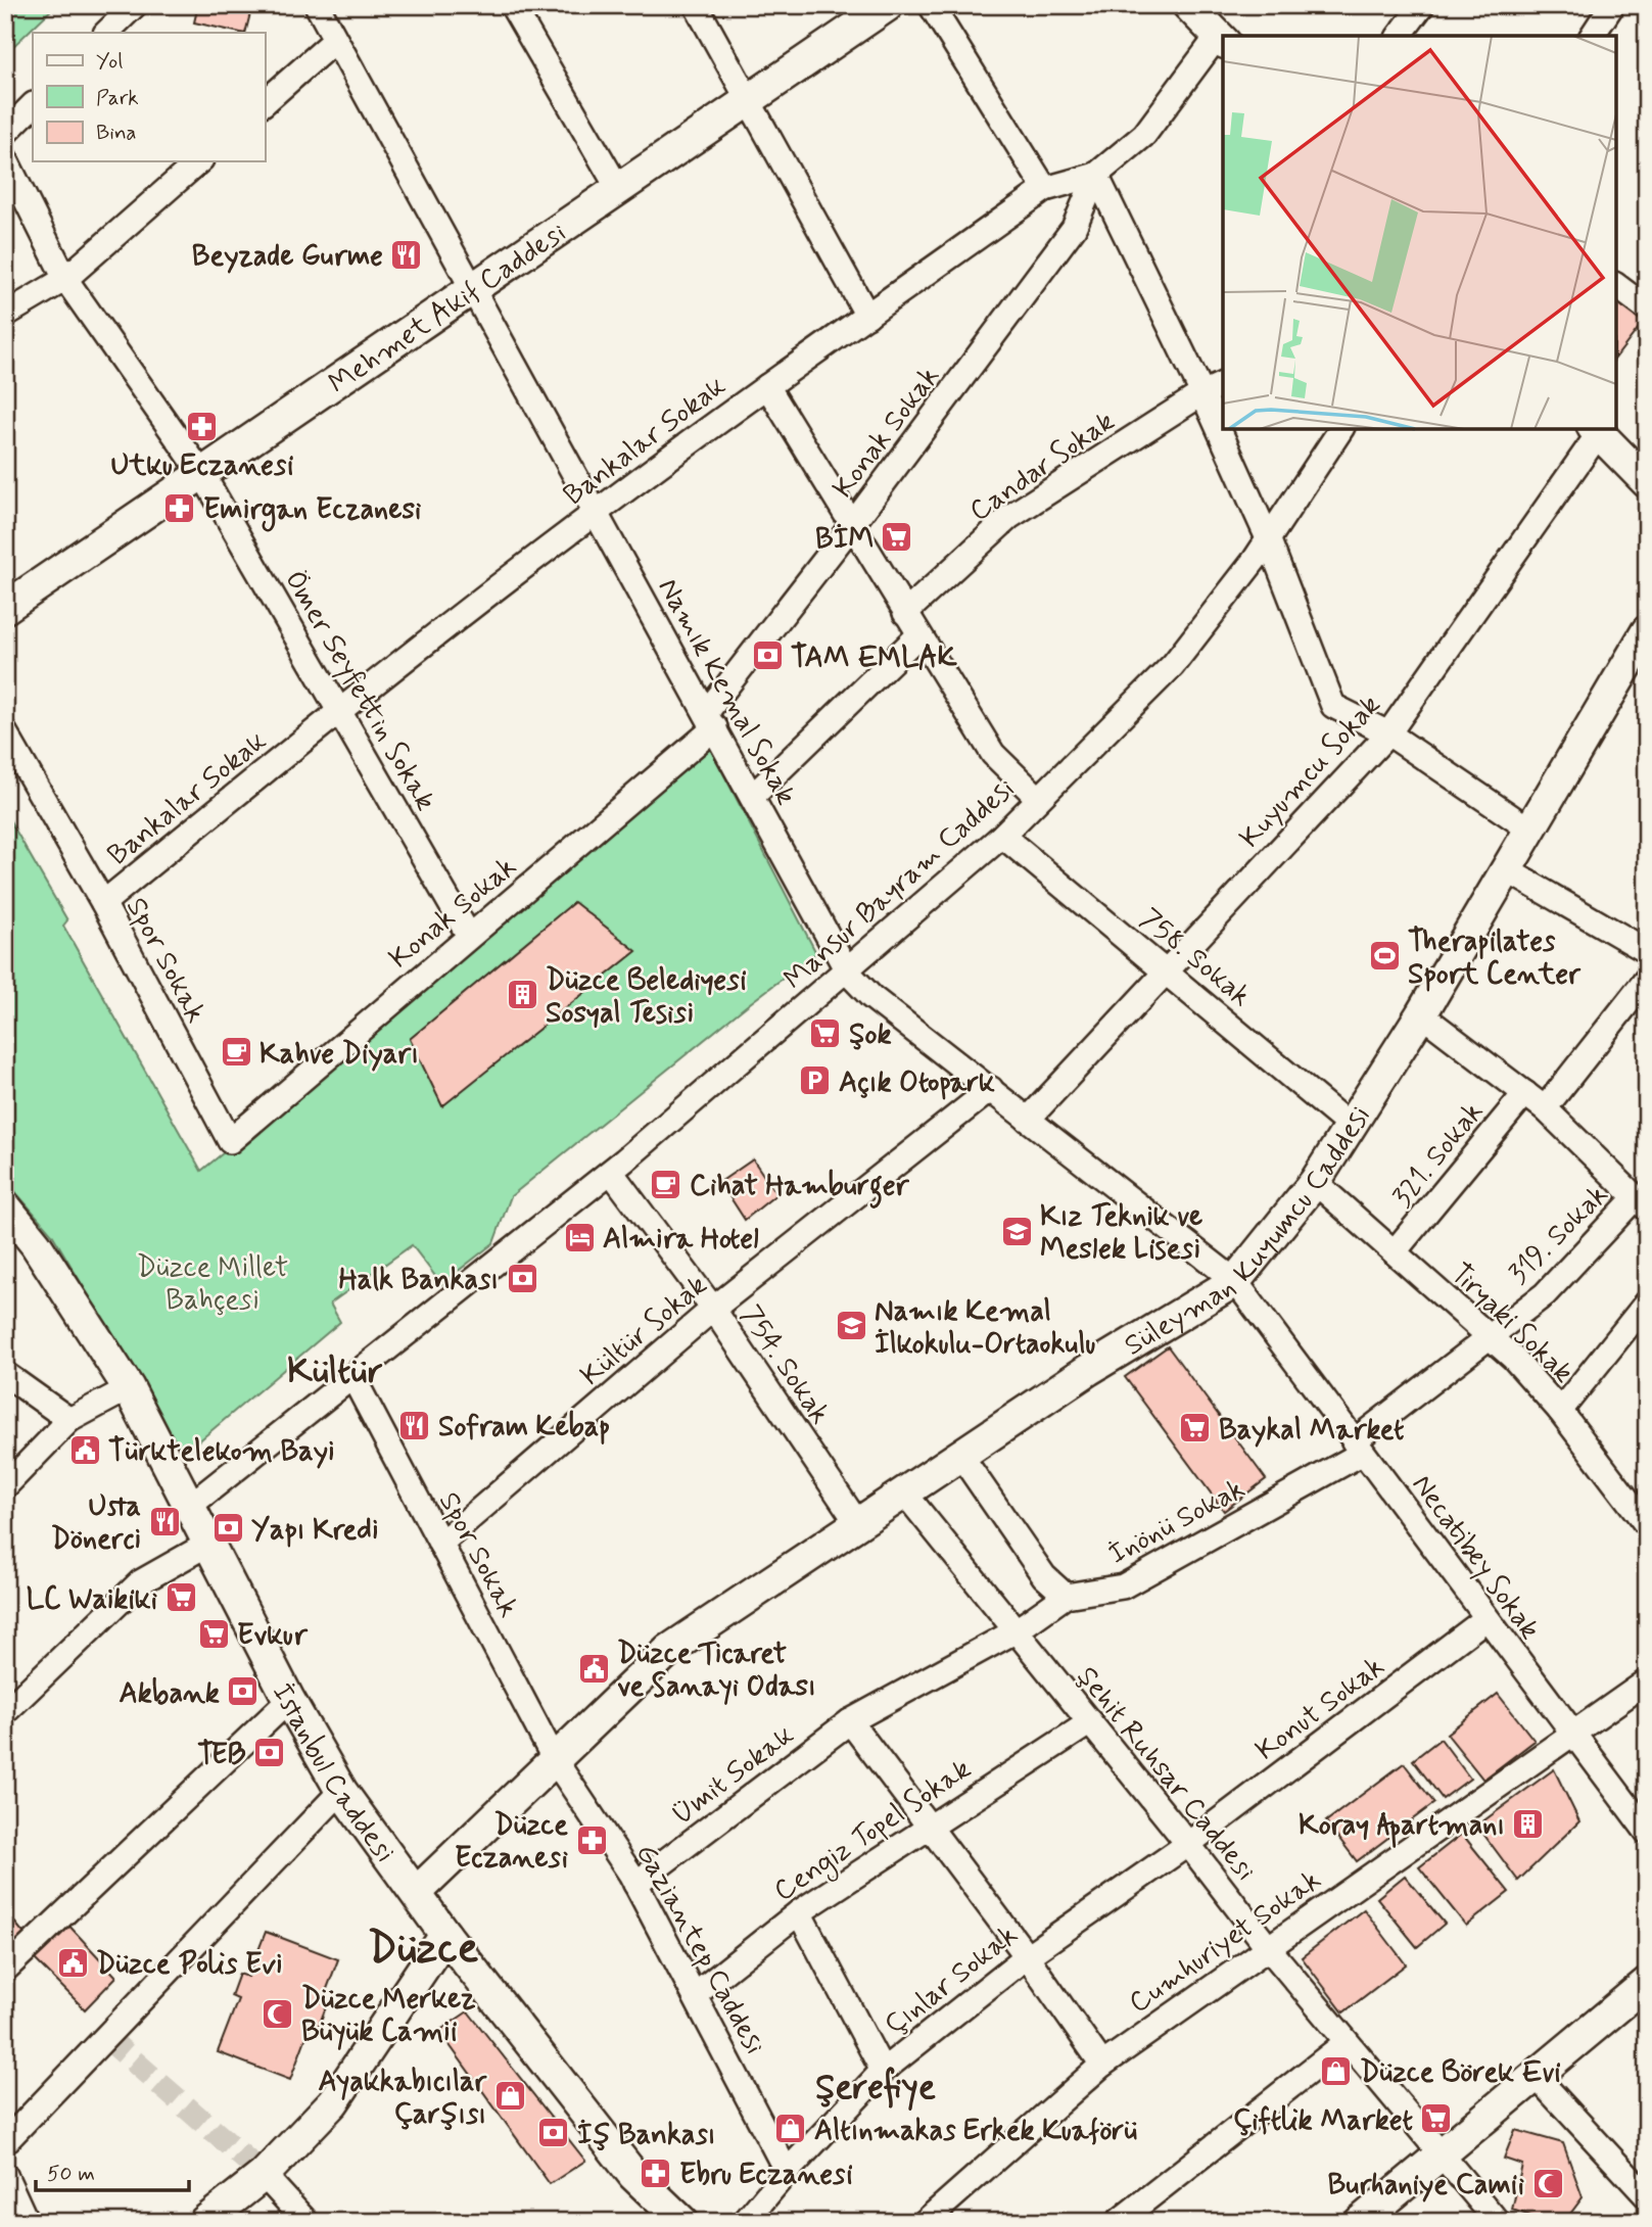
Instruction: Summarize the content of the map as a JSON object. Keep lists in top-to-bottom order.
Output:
{
  "streets": {
    "main road": ["Mehmet Akif Caddesi", "Süleyman Kuyumcu Caddesi", "İstanbul Caddesi"],
    "street": [
      "Konak Sokak",
      "Bankalar Sokak",
      "Candar Sokak",
      "Ömer Seyfettin Sokak",
      "Namık Kemal Sokak",
      "Kuyumcu Sokak",
      "Mansur Bayram Caddesi",
      "758. Sokak",
      "Spor Sokak",
      "321. Sokak",
      "319. Sokak",
      "Tiryaki Sokak",
      "Kültür Sokak",
      "754. Sokak",
      "İnönü Sokak",
      "Necatibey Sokak",
      "Konut Sokak",
      "Şehit Ruhsar Caddesi",
      "Ümit Sokak",
      "Cengiz Topel Sokak",
      "Cumhuriyet Sokak",
      "Gaziantep Caddesi",
      "Çınlar Sokak"
    ]
  },
  "crossings": [
    ["Mehmet Akif Caddesi", "Ömer Seyfettin Sokak"],
    ["Mehmet Akif Caddesi", "Namık Kemal Sokak"],
    ["Konak Sokak", "Bankalar Sokak"],
    ["Konak Sokak", "Ömer Seyfettin Sokak"],
    ["Konak Sokak", "Namık Kemal Sokak"],
    ["Konak Sokak", "Spor Sokak"],
    ["Bankalar Sokak", "Ömer Seyfettin Sokak"],
    ["Bankalar Sokak", "Namık Kemal Sokak"],
    ["Bankalar Sokak", "Spor Sokak"],
    ["Namık Kemal Sokak", "Kuyumcu Sokak"],
    ["Namık Kemal Sokak", "Mansur Bayram Caddesi"],
    ["Namık Kemal Sokak", "Süleyman Kuyumcu Caddesi"],
    ["Namık Kemal Sokak", "Kültür Sokak"],
    ["Namık Kemal Sokak", "Necatibey Sokak"],
    ["Kuyumcu Sokak", "758. Sokak"],
    ["Mansur Bayram Caddesi", "758. Sokak"],
    ["Mansur Bayram Caddesi", "Spor Sokak"],
    ["Mansur Bayram Caddesi", "754. Sokak"],
    ["Mansur Bayram Caddesi", "İstanbul Caddesi"],
    ["758. Sokak", "Süleyman Kuyumcu Caddesi"],
    ["Spor Sokak", "Süleyman Kuyumcu Caddesi"],
    ["Spor Sokak", "Kültür Sokak"],
    ["Spor Sokak", "Gaziantep Caddesi"],
    ["321. Sokak", "Tiryaki Sokak"],
    ["Süleyman Kuyumcu Caddesi", "Tiryaki Sokak"],
    ["Süleyman Kuyumcu Caddesi", "754. Sokak"],
    ["Süleyman Kuyumcu Caddesi", "Necatibey Sokak"],
    ["Süleyman Kuyumcu Caddesi", "İstanbul Caddesi"],
    ["Süleyman Kuyumcu Caddesi", "Şehit Ruhsar Caddesi"],
    ["Süleyman Kuyumcu Caddesi", "Gaziantep Caddesi"],
    ["319. Sokak", "Tiryaki Sokak"],
    ["319. Sokak", "İnönü Sokak"],
    ["319. Sokak", "Necatibey Sokak"],
    ["Kültür Sokak", "754. Sokak"],
    ["İnönü Sokak", "Necatibey Sokak"],
    ["İnönü Sokak", "Şehit Ruhsar Caddesi"],
    ["İnönü Sokak", "Ümit Sokak"],
    ["Necatibey Sokak", "Konut Sokak"],
    ["Necatibey Sokak", "Cumhuriyet Sokak"],
    ["Konut Sokak", "Şehit Ruhsar Caddesi"],
    ["Konut Sokak", "Çınlar Sokak"],
    ["Şehit Ruhsar Caddesi", "Ümit Sokak"],
    ["Şehit Ruhsar Caddesi", "Cengiz Topel Sokak"],
    ["Şehit Ruhsar Caddesi", "Cumhuriyet Sokak"],
    ["Şehit Ruhsar Caddesi", "Çınlar Sokak"],
    ["Ümit Sokak", "Gaziantep Caddesi"],
    ["Cengiz Topel Sokak", "Gaziantep Caddesi"],
    ["Gaziantep Caddesi", "Çınlar Sokak"]
  ],
  "districts": ["Kültür", "Düzce", "Şerefiye"],
  "parks": ["Düzce Millet Bahçesi"],
  "places": {
    "restaurant": ["Beyzade Gurme", "Sofram Kebap", "Usta Dönerci"],
    "pharmacy": [
      "Utku Eczanesi",
      "Emirgan Eczanesi",
      "Düzce Eczanesi",
      "Ebru Eczanesi"
    ],
    "supermarket": [
      "BİM",
      "Şok",
      "Baykal Market",
      "LC Waikiki",
      "Evkur",
      "Çiftlik Market"
    ],
    "bank": [
      "TAM EMLAK",
      "Halk Bankası",
      "Yapı Kredi",
      "Akbank",
      "TEB",
      "İş Bankası"
    ],
    "sports": ["Therapilates Sport Center"],
    "building": ["Düzce Belediyesi Sosyal Tesisi", "Koray Apartmanı"],
    "cafe": ["Kahve Diyarı", "Cihat Hamburger"],
    "parking": ["Açık Otopark"],
    "school or university": ["Kız Teknik ve Meslek Lisesi", "Namık Kemal İlkokulu-Ortaokulu"],
    "hotel": ["Almira Hotel"],
    "public building": ["Türktelekom Bayi", "Düzce Ticaret ve Sanayi Odası", "Düzce Polis Evi"],
    "mosque": ["Düzce Merkez Büyük Camii", "Burhaniye Camii"],
    "shop": ["Düzce Börek Evi", "Ayakkabıcılar Çarşısı", "Altınmakas Erkek Kuaförü"]
  },
  "legend": ["Yol", "Park", "Bina"],
  "scale_bar": "50 m"
}
